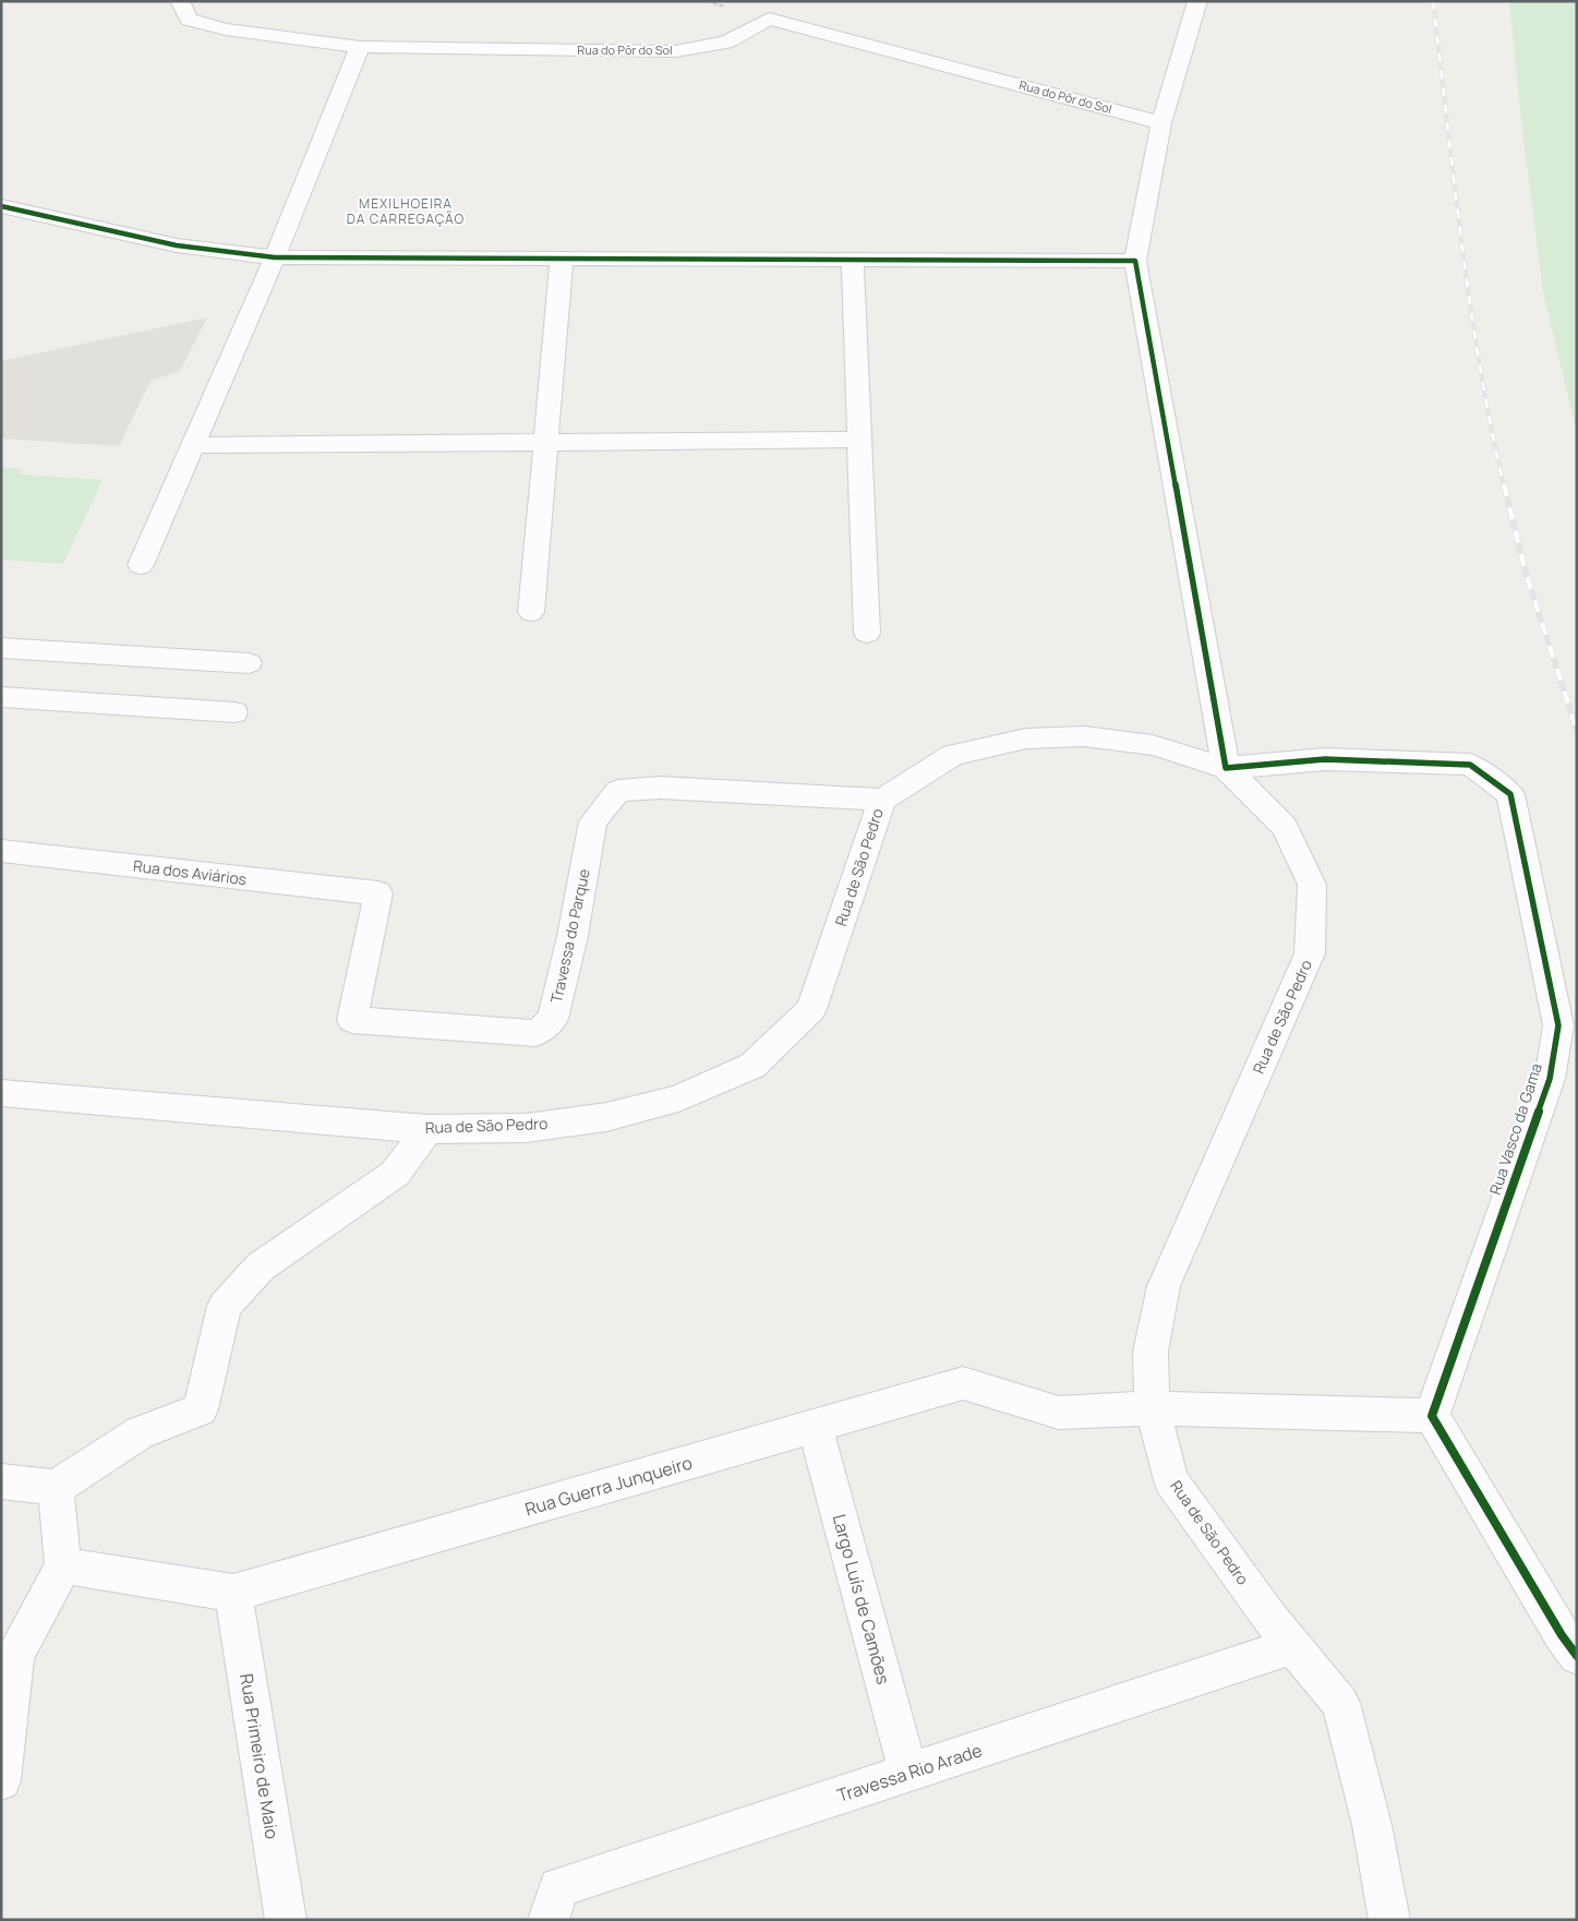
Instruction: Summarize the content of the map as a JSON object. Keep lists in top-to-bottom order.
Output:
{
  "streets": {
    "street": [
      "Rua do Pôr do Sol",
      "Rua de São Pedro",
      "Rua dos Aviários",
      "Travessa do Parque",
      "Rua Vasco da Gama",
      "Rua Guerra Junqueiro",
      "Largo Luís de Camões",
      "Rua Primeiro de Maio",
      "Travessa Rio Arade"
    ]
  },
  "crossings": [
    ["Rua de São Pedro", "Travessa do Parque"],
    ["Rua de São Pedro", "Rua Vasco da Gama"],
    ["Rua de São Pedro", "Rua Guerra Junqueiro"],
    ["Rua de São Pedro", "Travessa Rio Arade"],
    ["Rua dos Aviários", "Travessa do Parque"],
    ["Rua Vasco da Gama", "Rua Guerra Junqueiro"],
    ["Rua Guerra Junqueiro", "Largo Luís de Camões"],
    ["Rua Guerra Junqueiro", "Rua Primeiro de Maio"],
    ["Largo Luís de Camões", "Travessa Rio Arade"]
  ],
  "districts": ["MEXILHOEIRA DA CARREGAÇÃO"]
}
